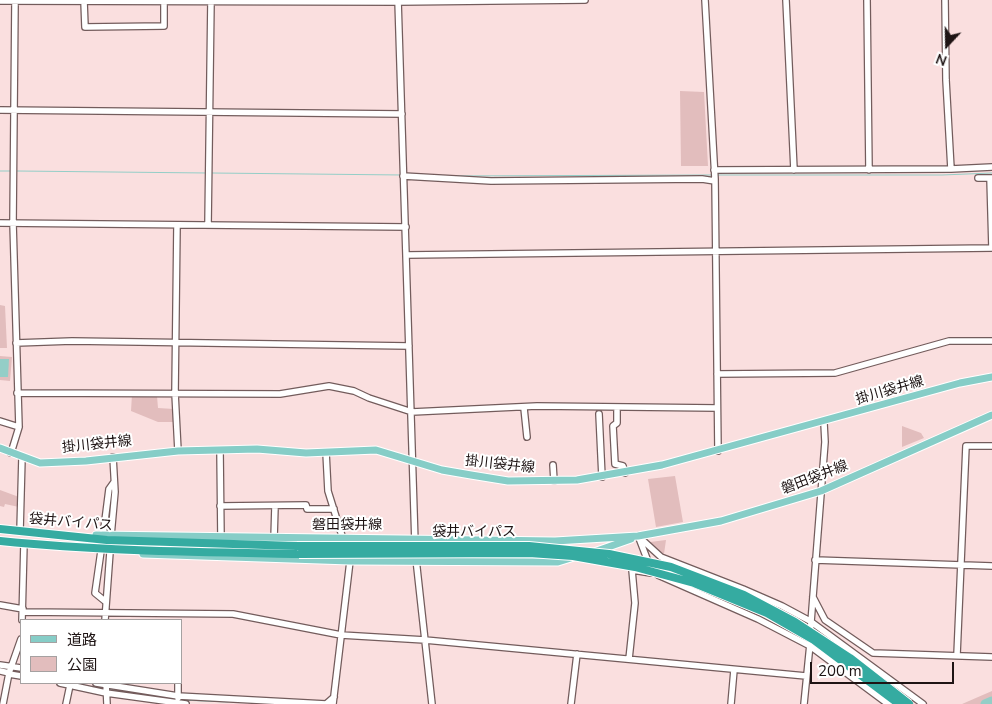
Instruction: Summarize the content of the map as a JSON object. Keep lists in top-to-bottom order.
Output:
{
  "streets": {
    "highway": ["袋井バイパス"],
    "main road": ["掛川袋井線", "磐田袋井線"]
  },
  "crossings": [
    ["磐田袋井線", "袋井バイパス"]
  ],
  "legend": ["道路", "公園"],
  "scale_bar": "200 m",
  "north": "bottom"
}
